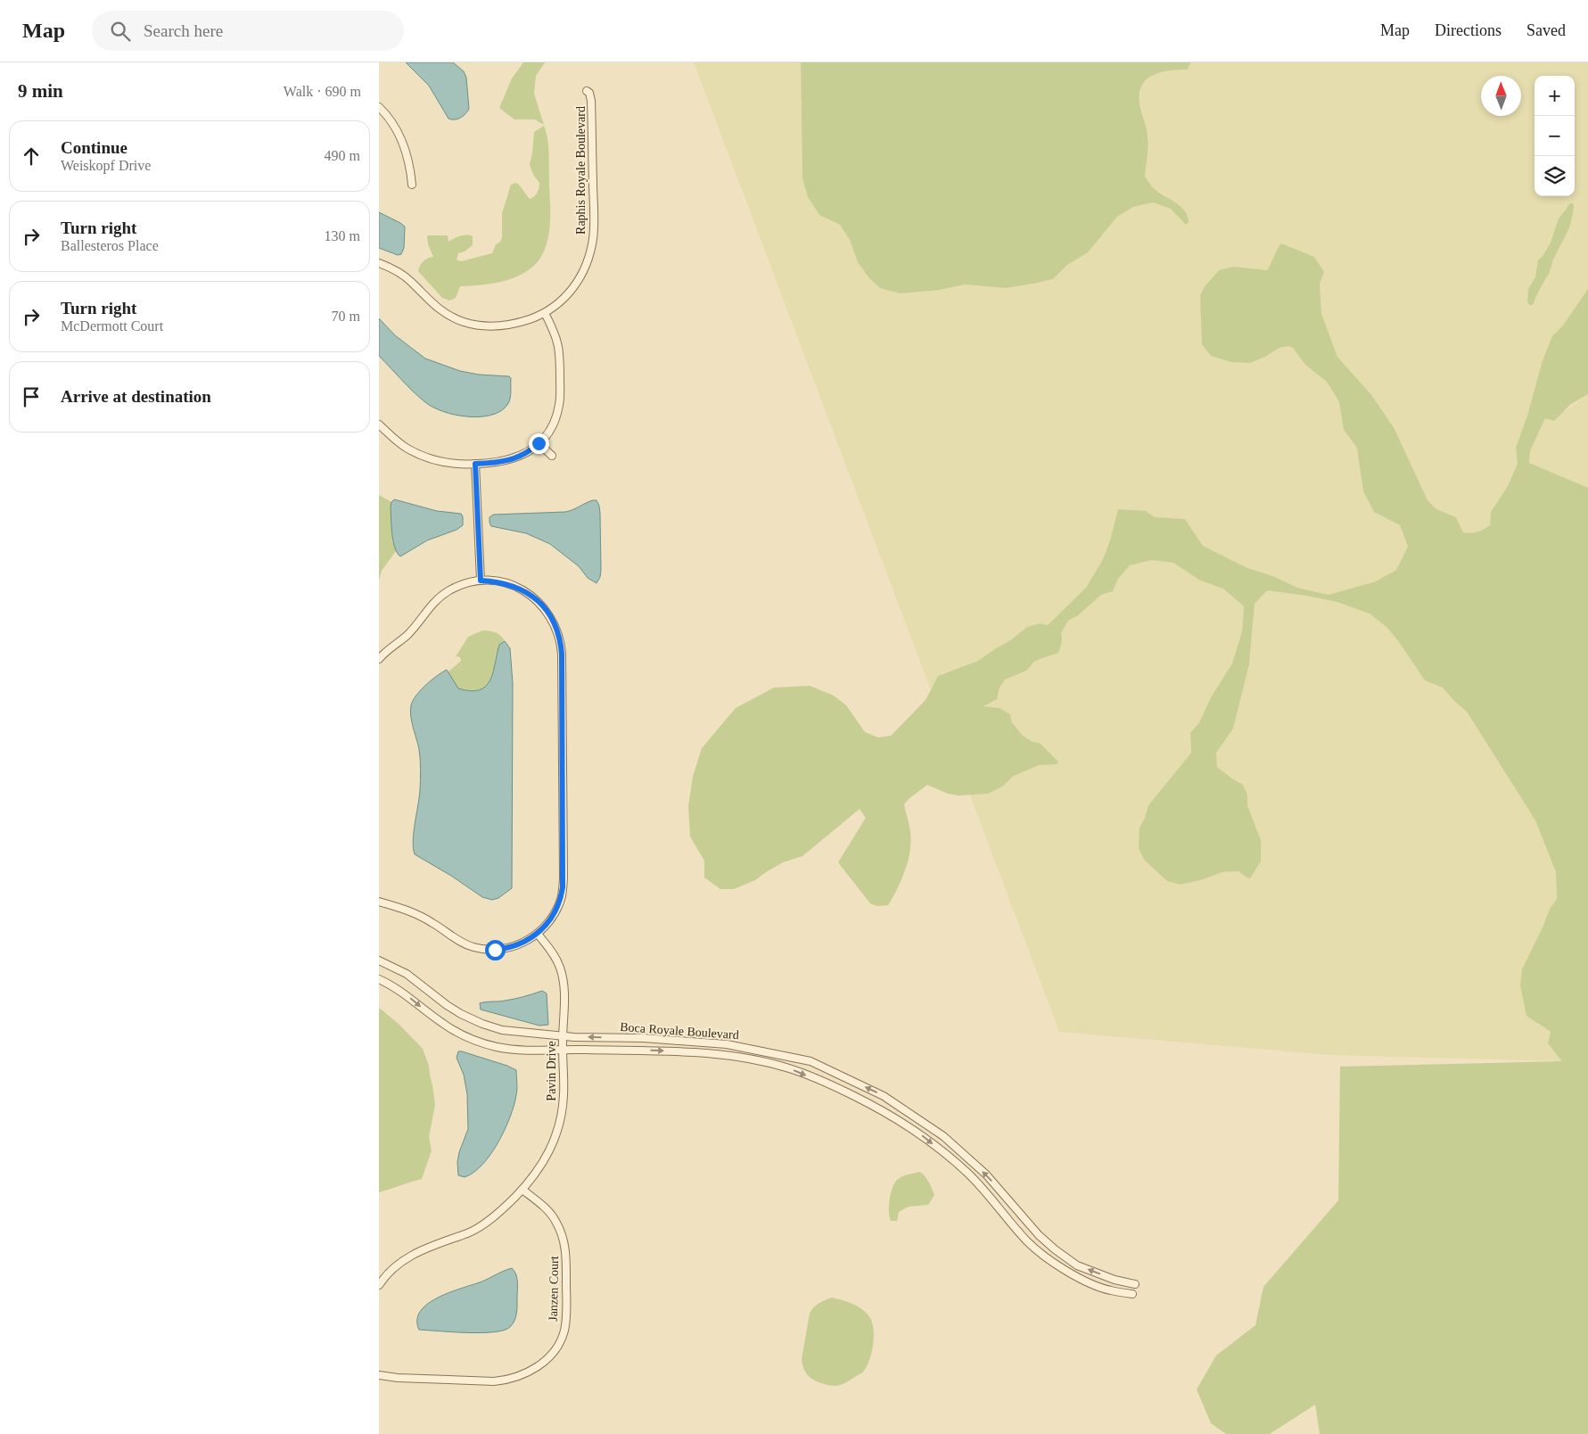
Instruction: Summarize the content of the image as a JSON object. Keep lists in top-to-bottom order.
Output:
{
  "streets": {
    "street": [
      "Raphis Royale Boulevard",
      "Boca Royale Boulevard",
      "Pavin Drive",
      "Janzen Court"
    ]
  },
  "crossings": [
    ["Boca Royale Boulevard", "Pavin Drive"],
    ["Pavin Drive", "Janzen Court"]
  ],
  "north": "top",
  "page": {
    "header": "Map",
    "search": "Search here",
    "nav": ["Map", "Directions", "Saved"],
    "heading": ["9 min", "Walk · 690 m"],
    "map_buttons": ["+", "−"],
    "list": [
      ["Continue", "Weiskopf Drive", "490 m"],
      ["Turn right", "Ballesteros Place", "130 m"],
      ["Turn right", "McDermott Court", "70 m"],
      "Arrive at destination"
    ]
  }
}
